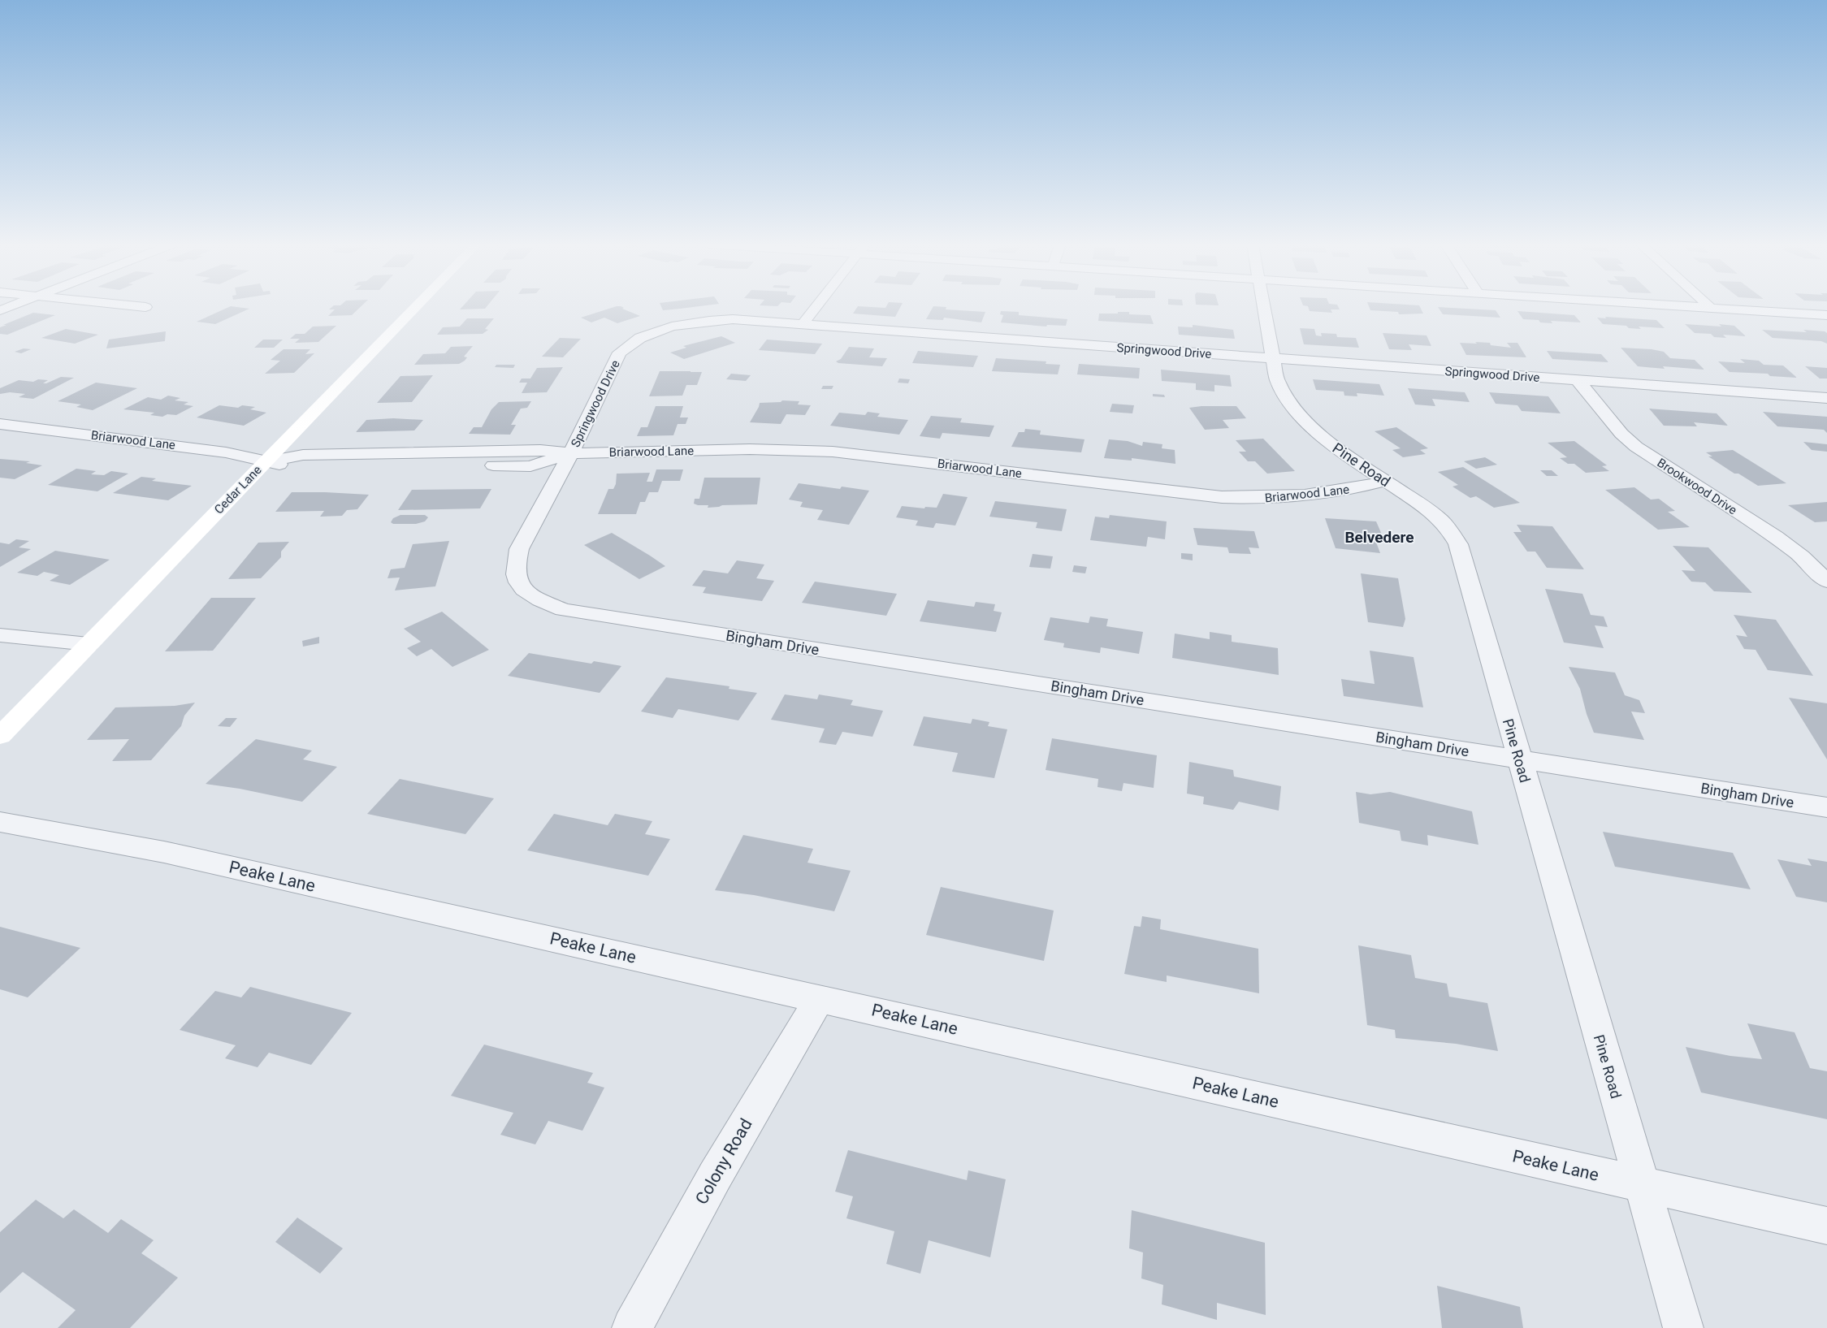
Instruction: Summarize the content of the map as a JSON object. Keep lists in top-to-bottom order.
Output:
{
  "streets": {
    "main road": ["Cedar Lane"],
    "street": [
      "Springwood Drive",
      "Briarwood Lane",
      "Pine Road",
      "Brookwood Drive",
      "Bingham Drive",
      "Peake Lane",
      "Colony Road"
    ]
  },
  "crossings": [
    ["Springwood Drive", "Briarwood Lane"],
    ["Springwood Drive", "Pine Road"],
    ["Springwood Drive", "Brookwood Drive"],
    ["Springwood Drive", "Bingham Drive"],
    ["Briarwood Lane", "Pine Road"],
    ["Briarwood Lane", "Cedar Lane"],
    ["Briarwood Lane", "Bingham Drive"],
    ["Pine Road", "Bingham Drive"],
    ["Pine Road", "Peake Lane"],
    ["Peake Lane", "Colony Road"]
  ],
  "districts": ["Belvedere"]
}
